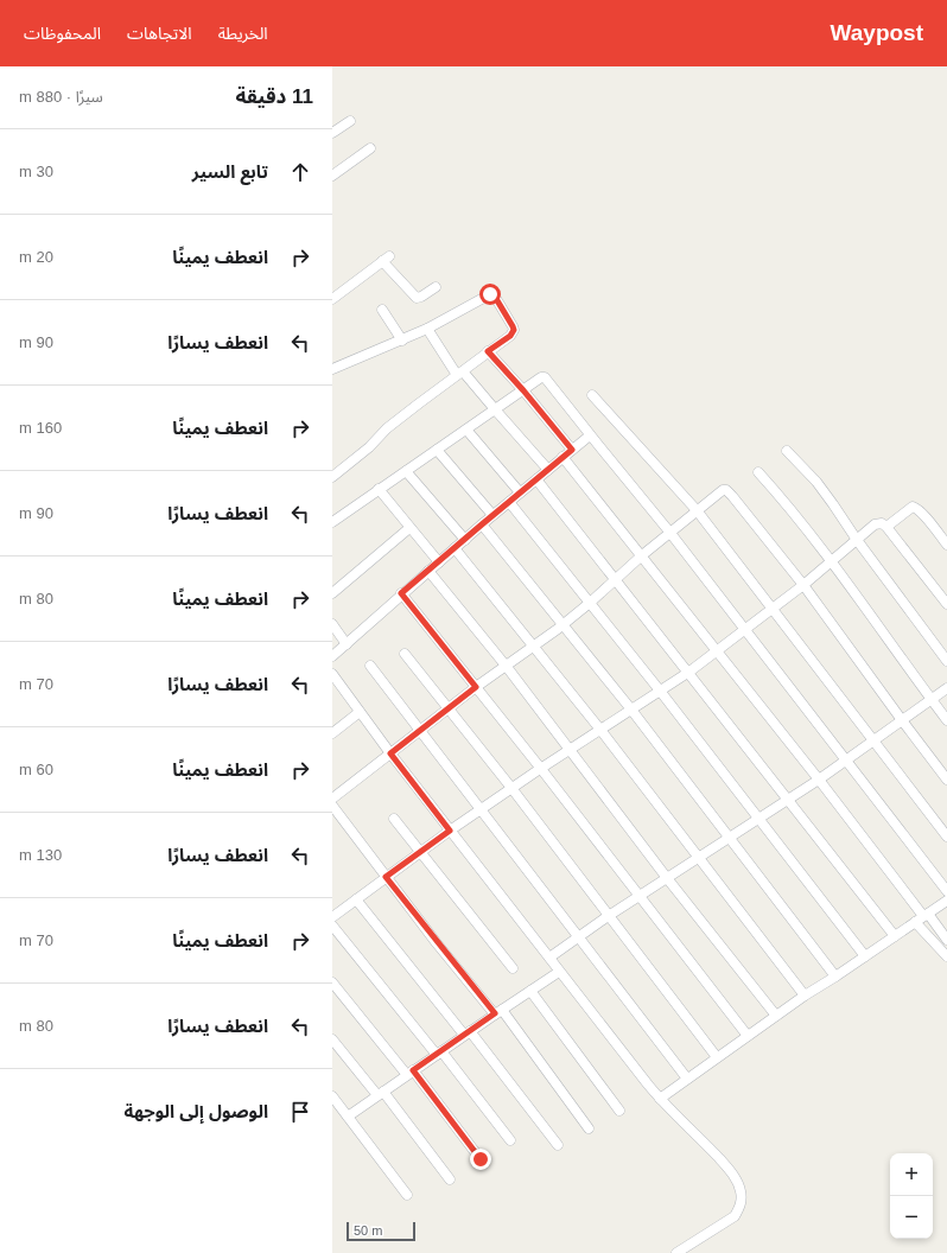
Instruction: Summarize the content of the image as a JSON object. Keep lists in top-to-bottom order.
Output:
{
  "scale_bar": "50 m",
  "page": {
    "header": "Waypost",
    "nav": ["الخريطة", "الاتجاهات", "المحفوظات"],
    "heading": ["11 دقيقة", "سيرًا · 880 m"],
    "list": [
      ["تابع السير", "30 m"],
      ["انعطف يمينًا", "20 m"],
      ["انعطف يسارًا", "90 m"],
      ["انعطف يمينًا", "160 m"],
      ["انعطف يسارًا", "90 m"],
      ["انعطف يمينًا", "80 m"],
      ["انعطف يسارًا", "70 m"],
      ["انعطف يمينًا", "60 m"],
      ["انعطف يسارًا", "130 m"],
      ["انعطف يمينًا", "70 m"],
      ["انعطف يسارًا", "80 m"],
      "الوصول إلى الوجهة"
    ],
    "map_buttons": ["+", "−"],
    "scale": "50 m"
  }
}
